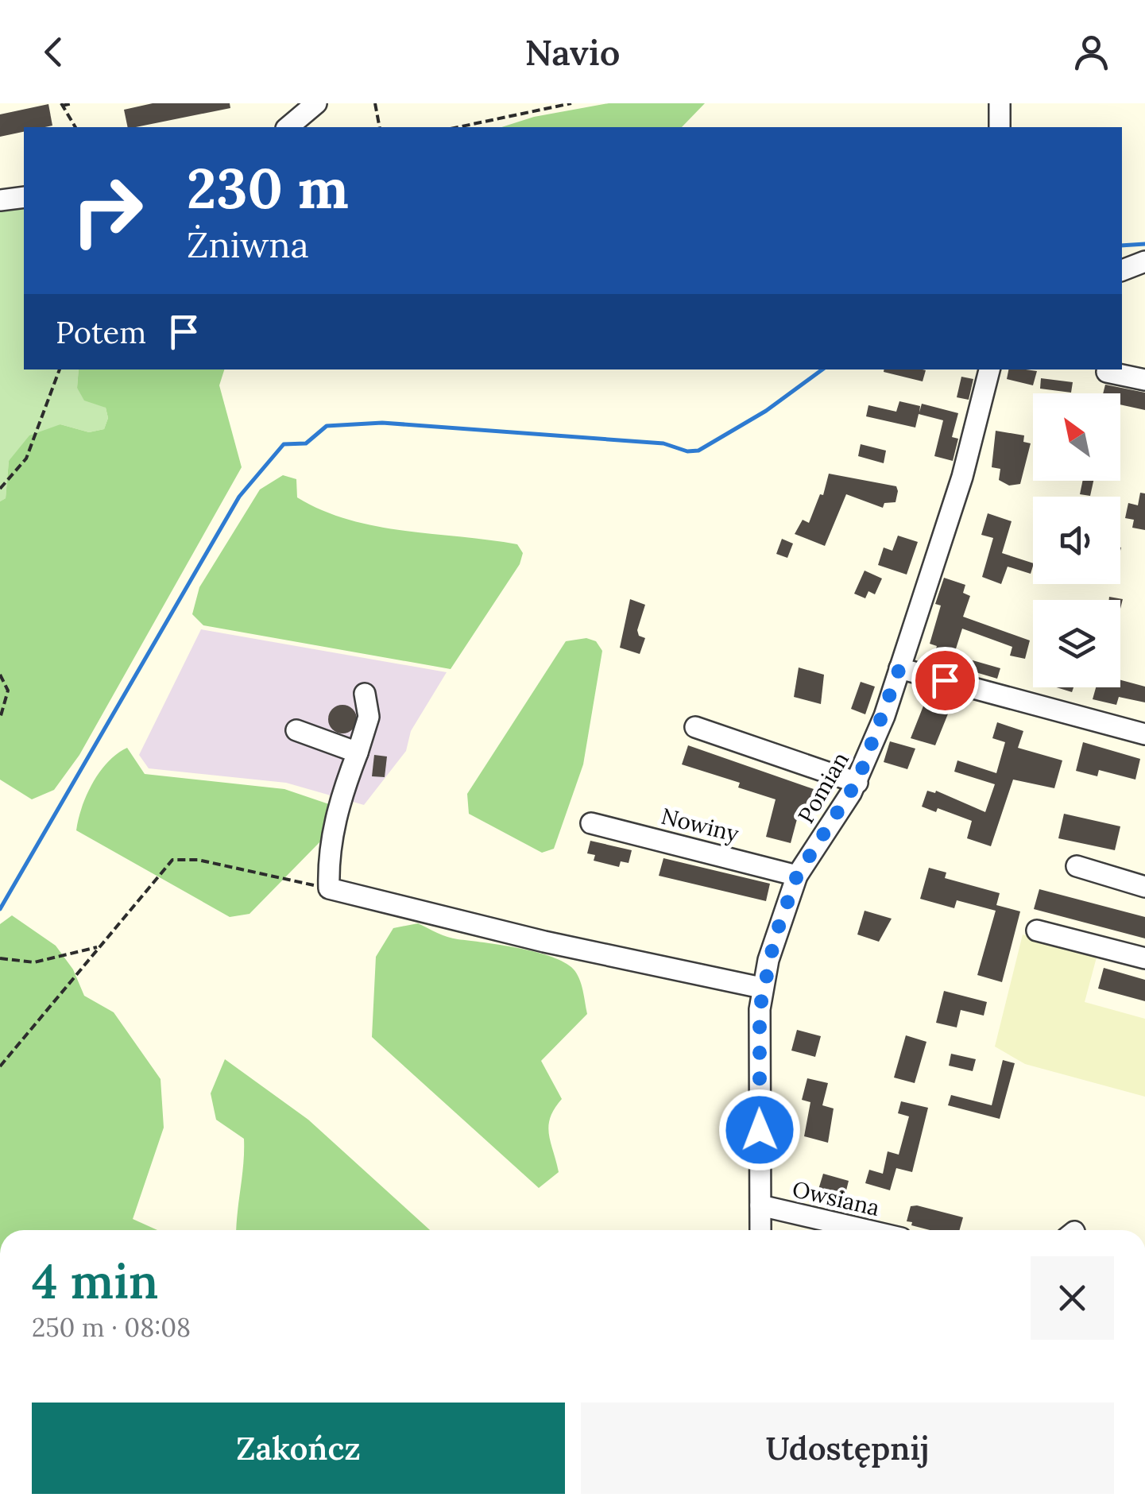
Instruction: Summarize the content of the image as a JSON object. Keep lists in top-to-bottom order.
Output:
{
  "streets": {
    "street": ["Pomian", "Nowiny", "Owsiana"]
  },
  "crossings": [
    ["Pomian", "Nowiny"],
    ["Pomian", "Owsiana"]
  ],
  "north": "top left",
  "page": {
    "header": "Navio",
    "turn": ["230 m", "Żniwna"],
    "then": "Potem",
    "heading": ["4 min", "250 m · 08:08"],
    "buttons": ["Zakończ", "Udostępnij"]
  }
}
